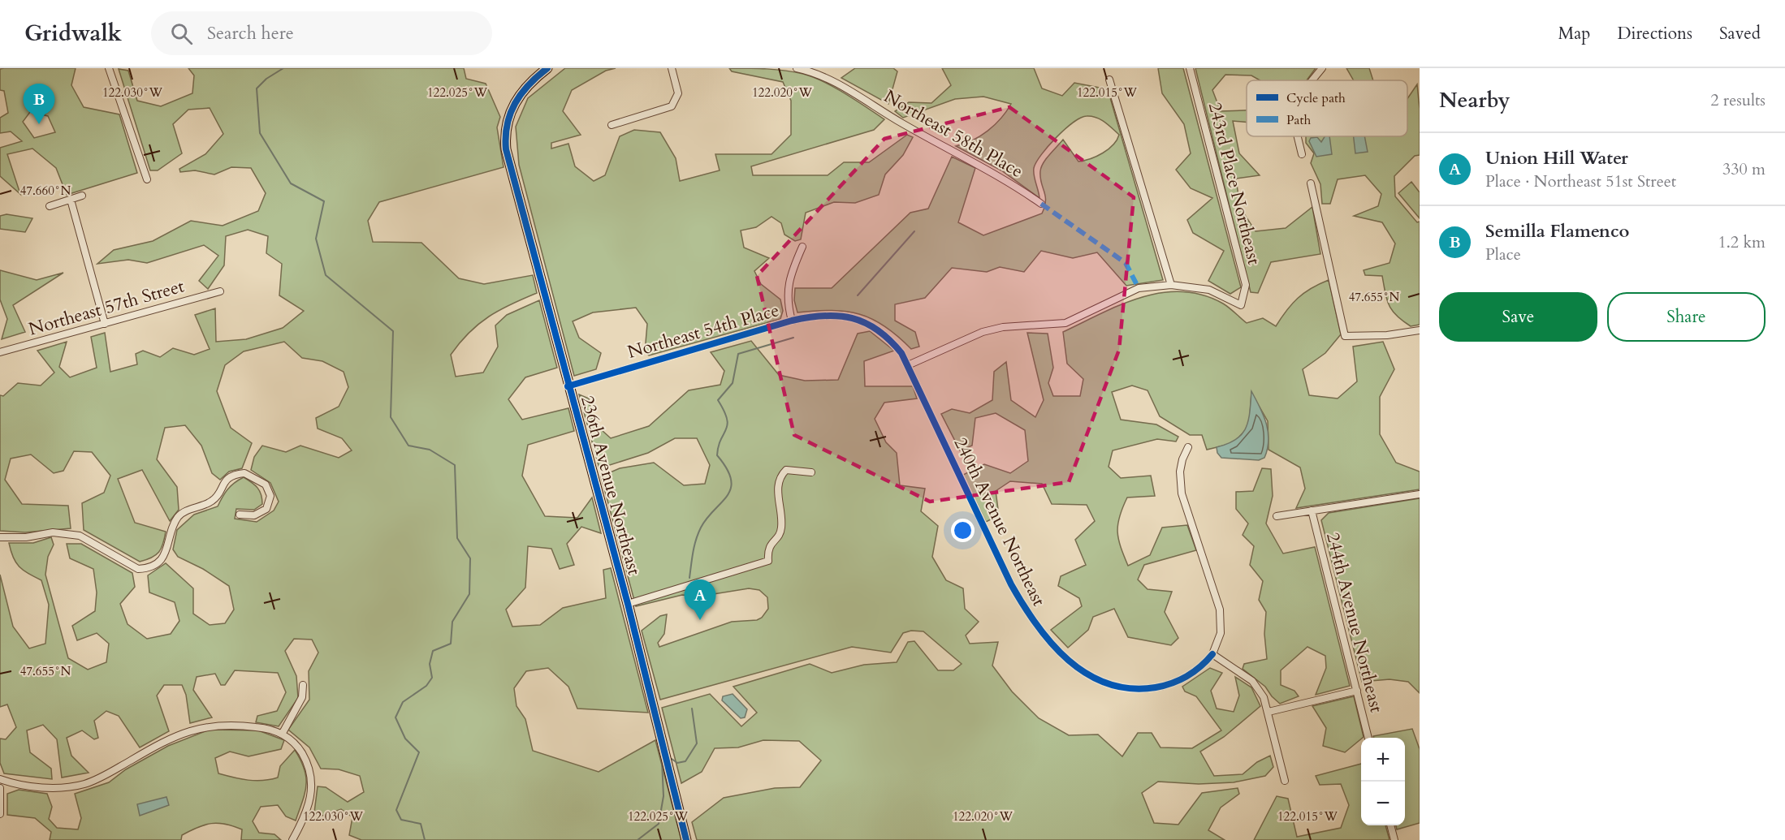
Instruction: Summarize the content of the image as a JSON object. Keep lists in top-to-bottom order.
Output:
{
  "streets": {
    "street": [
      "Northeast 58th Place",
      "243rd Place Northeast",
      "Northeast 57th Street",
      "Northeast 54th Place",
      "236th Avenue Northeast",
      "240th Avenue Northeast",
      "244th Avenue Northeast"
    ]
  },
  "crossings": [
    ["Northeast 54th Place", "236th Avenue Northeast"],
    ["Northeast 54th Place", "240th Avenue Northeast"]
  ],
  "legend": ["Cycle path", "Path"],
  "page": {
    "header": "Gridwalk",
    "search": "Search here",
    "nav": ["Map", "Directions", "Saved"],
    "heading": ["Nearby", "2 results"],
    "pins": ["B", "A"],
    "list": [
      {
        "mark": "A",
        "name": "Union Hill Water",
        "note": "Place · Northeast 51st Street",
        "value": "330 m"
      },
      {
        "mark": "B",
        "name": "Semilla Flamenco",
        "note": "Place",
        "value": "1.2 km"
      }
    ],
    "buttons": ["Save", "Share"],
    "map_buttons": ["+", "−"]
  },
  "coordinates": [
    "122.030°W",
    "122.025°W",
    "122.020°W",
    "122.015°W",
    "47.660°N",
    "47.655°N"
  ]
}
